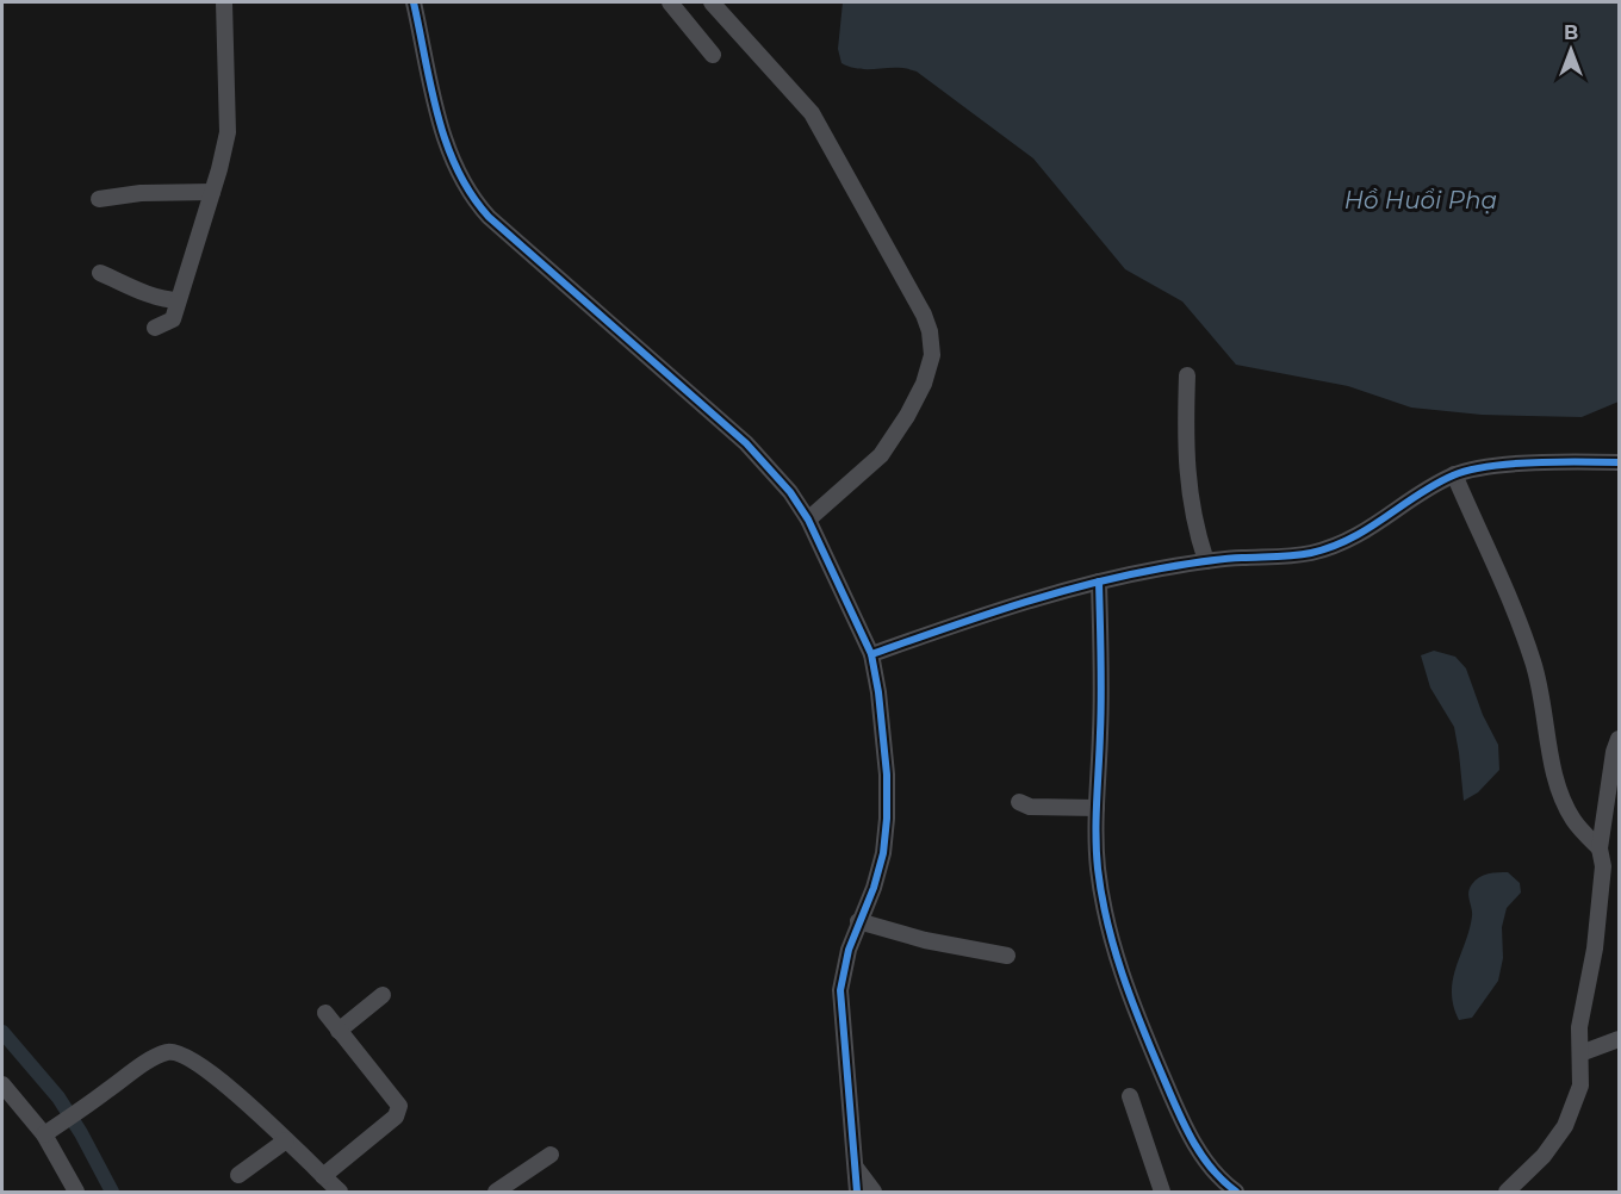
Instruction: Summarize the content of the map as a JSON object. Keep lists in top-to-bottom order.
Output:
{
  "water": ["Hồ Huổi Phạ"],
  "north": "top"
}
